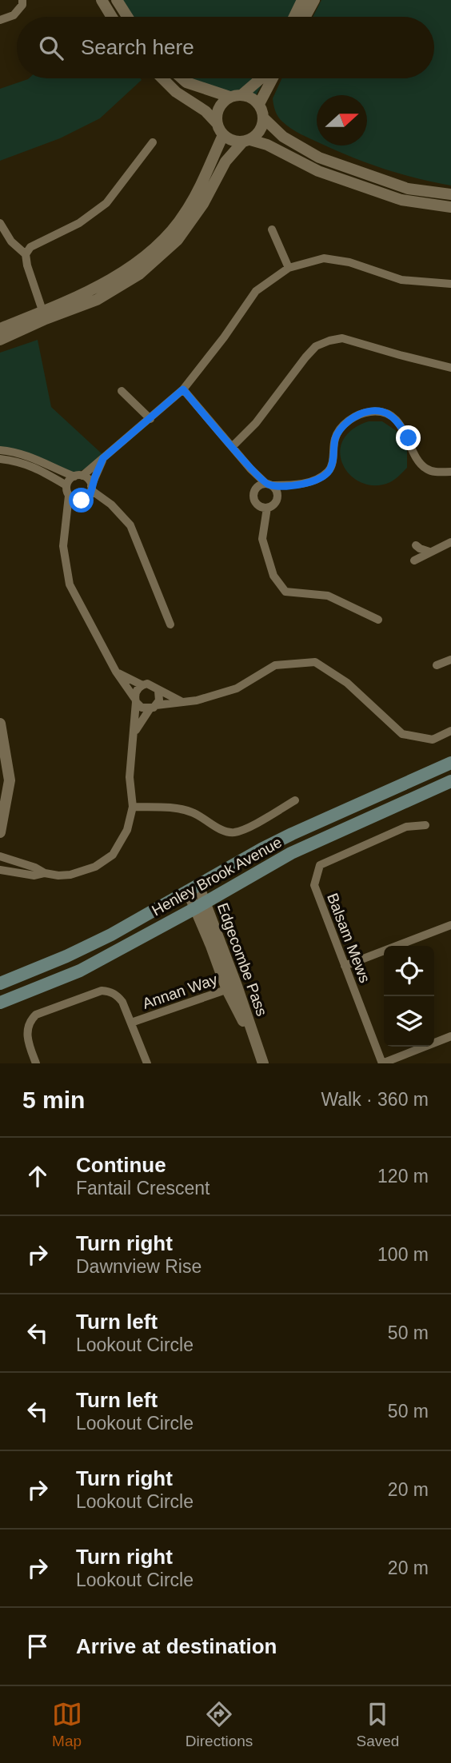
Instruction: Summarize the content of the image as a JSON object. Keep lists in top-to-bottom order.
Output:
{
  "streets": {
    "main road": ["Henley Brook Avenue"],
    "street": ["Balsam Mews", "Edgecombe Pass", "Annan Way"]
  },
  "crossings": [
    ["Henley Brook Avenue", "Edgecombe Pass"],
    ["Edgecombe Pass", "Annan Way"]
  ],
  "north": "right",
  "page": {
    "search": "Search here",
    "heading": ["5 min", "Walk · 360 m"],
    "list": [
      ["Continue", "Fantail Crescent", "120 m"],
      ["Turn right", "Dawnview Rise", "100 m"],
      ["Turn left", "Lookout Circle", "50 m"],
      ["Turn left", "Lookout Circle", "50 m"],
      ["Turn right", "Lookout Circle", "20 m"],
      ["Turn right", "Lookout Circle", "20 m"],
      "Arrive at destination"
    ],
    "nav": ["Map", "Directions", "Saved"]
  }
}
